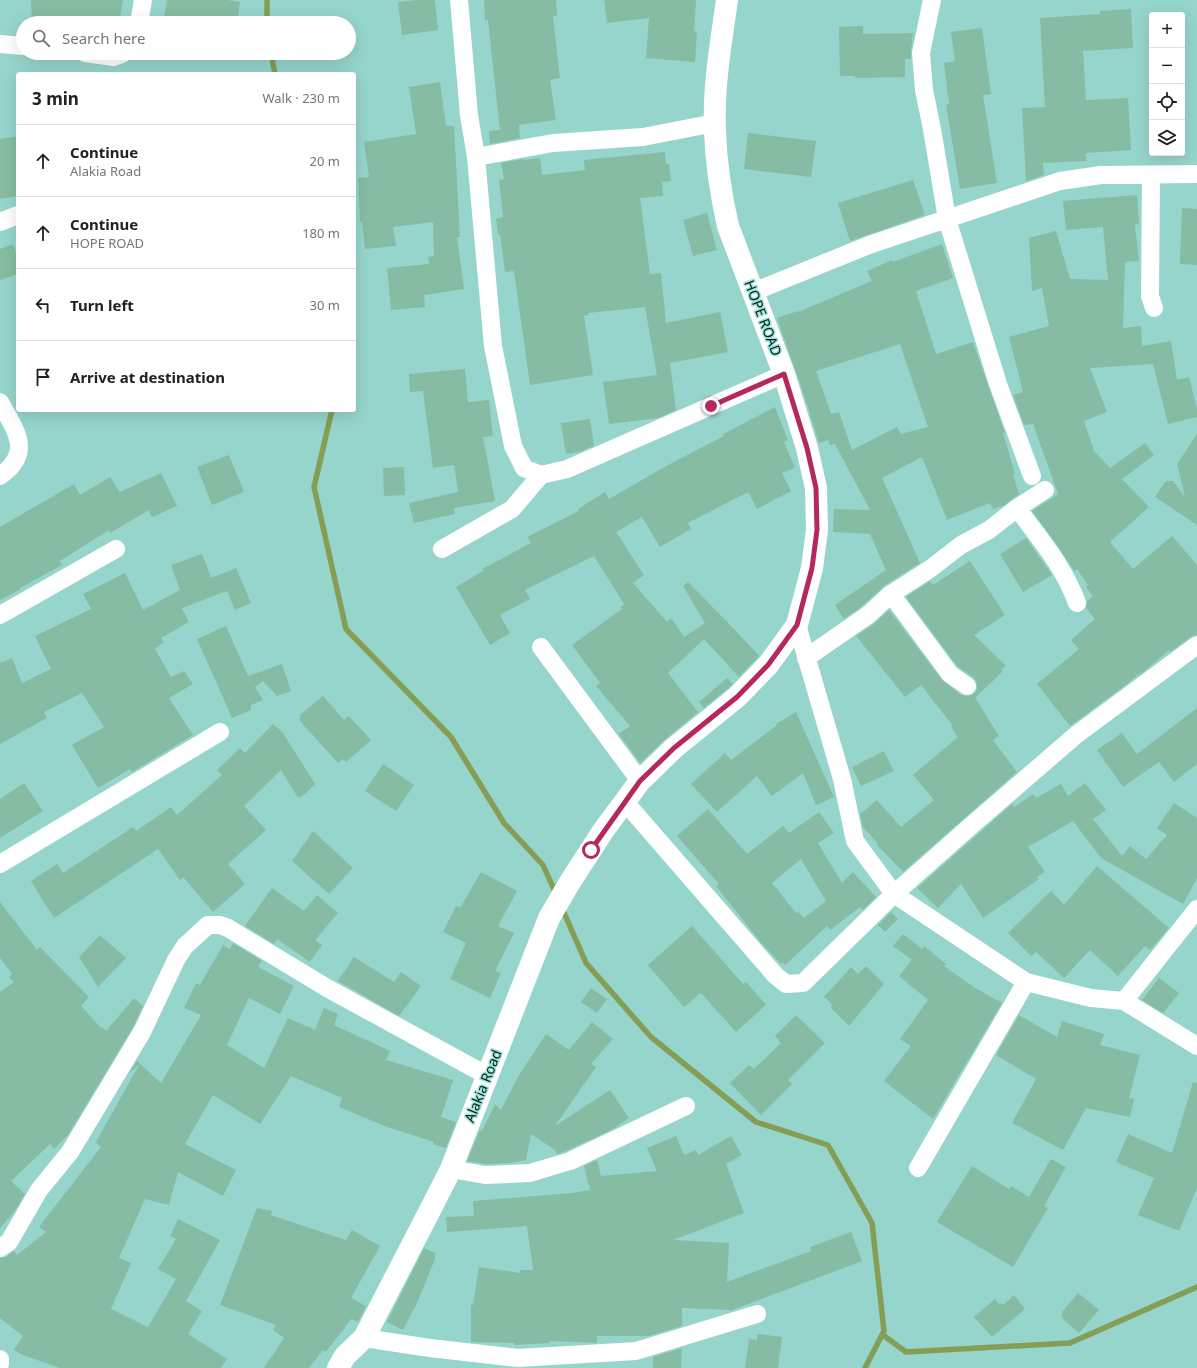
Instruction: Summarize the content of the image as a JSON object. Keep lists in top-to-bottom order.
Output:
{
  "streets": {
    "street": ["HOPE ROAD", "Alakia Road"]
  },
  "crossings": [
    ["HOPE ROAD", "Alakia Road"]
  ],
  "page": {
    "map_buttons": ["+", "−"],
    "search": "Search here",
    "heading": ["3 min", "Walk · 230 m"],
    "list": [
      ["Continue", "Alakia Road", "20 m"],
      ["Continue", "HOPE ROAD", "180 m"],
      ["Turn left", "30 m"],
      "Arrive at destination"
    ]
  }
}
